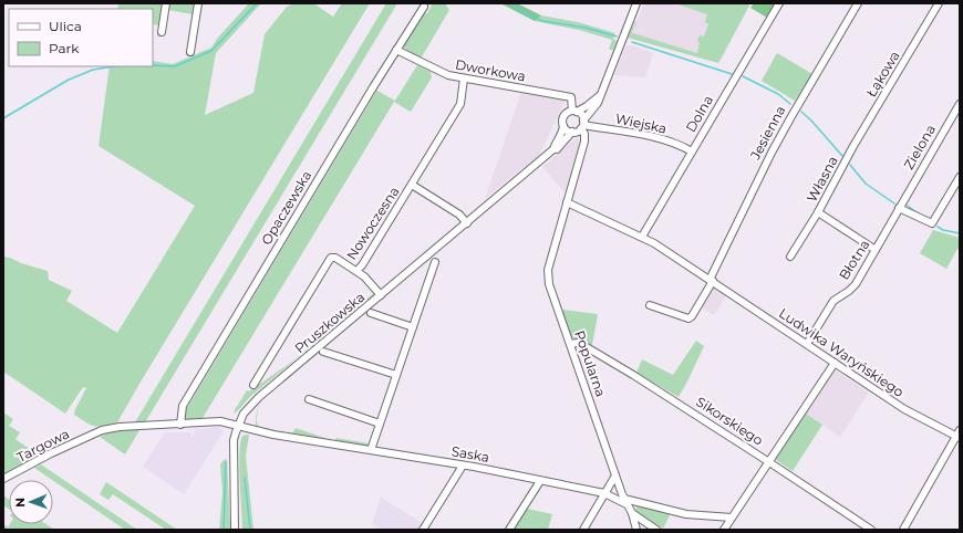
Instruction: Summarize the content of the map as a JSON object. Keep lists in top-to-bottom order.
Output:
{
  "streets": {
    "street": [
      "Dworkowa",
      "Łąkowa",
      "Dolna",
      "Wiejska",
      "Jesienna",
      "Zielona",
      "Własna",
      "Opaczewska",
      "Nowoczesna",
      "Błotna",
      "Pruszkowska",
      "Ludwika Waryńskiego",
      "Popularna",
      "Sikorskiego",
      "Targowa",
      "Saska"
    ]
  },
  "crossings": [
    ["Dworkowa", "Wiejska"],
    ["Dworkowa", "Opaczewska"],
    ["Dworkowa", "Nowoczesna"],
    ["Dworkowa", "Pruszkowska"],
    ["Łąkowa", "Własna"],
    ["Dolna", "Wiejska"],
    ["Dolna", "Ludwika Waryńskiego"],
    ["Wiejska", "Pruszkowska"],
    ["Jesienna", "Ludwika Waryńskiego"],
    ["Zielona", "Błotna"],
    ["Własna", "Błotna"],
    ["Opaczewska", "Targowa"],
    ["Błotna", "Ludwika Waryńskiego"],
    ["Pruszkowska", "Saska"],
    ["Ludwika Waryńskiego", "Popularna"],
    ["Popularna", "Sikorskiego"],
    ["Popularna", "Saska"]
  ],
  "legend": ["Ulica", "Park"],
  "north": "left"
}
